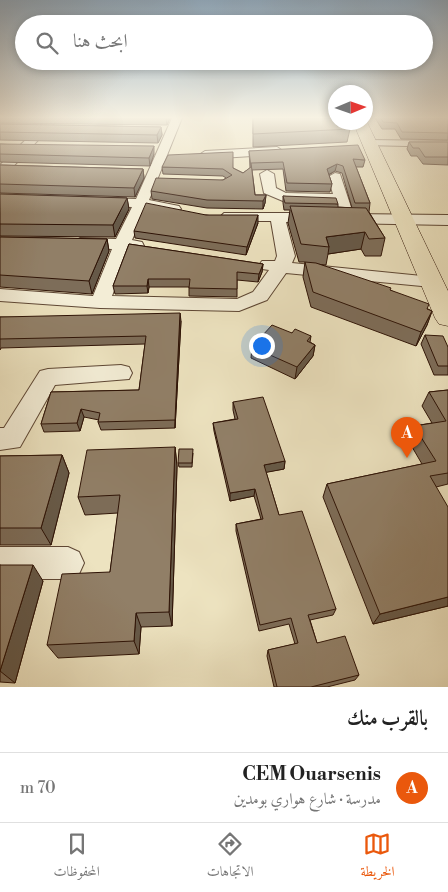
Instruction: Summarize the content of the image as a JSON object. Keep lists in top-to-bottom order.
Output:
{
  "north": "right",
  "page": {
    "search": "ابحث هنا",
    "pins": "A",
    "heading": "بالقرب منك",
    "list": [
      {
        "mark": "A",
        "name": "CEM Ouarsenis",
        "note": "مدرسة · شارع هواري بومدين",
        "value": "70 m"
      }
    ],
    "nav": ["الخريطة", "الاتجاهات", "المحفوظات"]
  }
}
